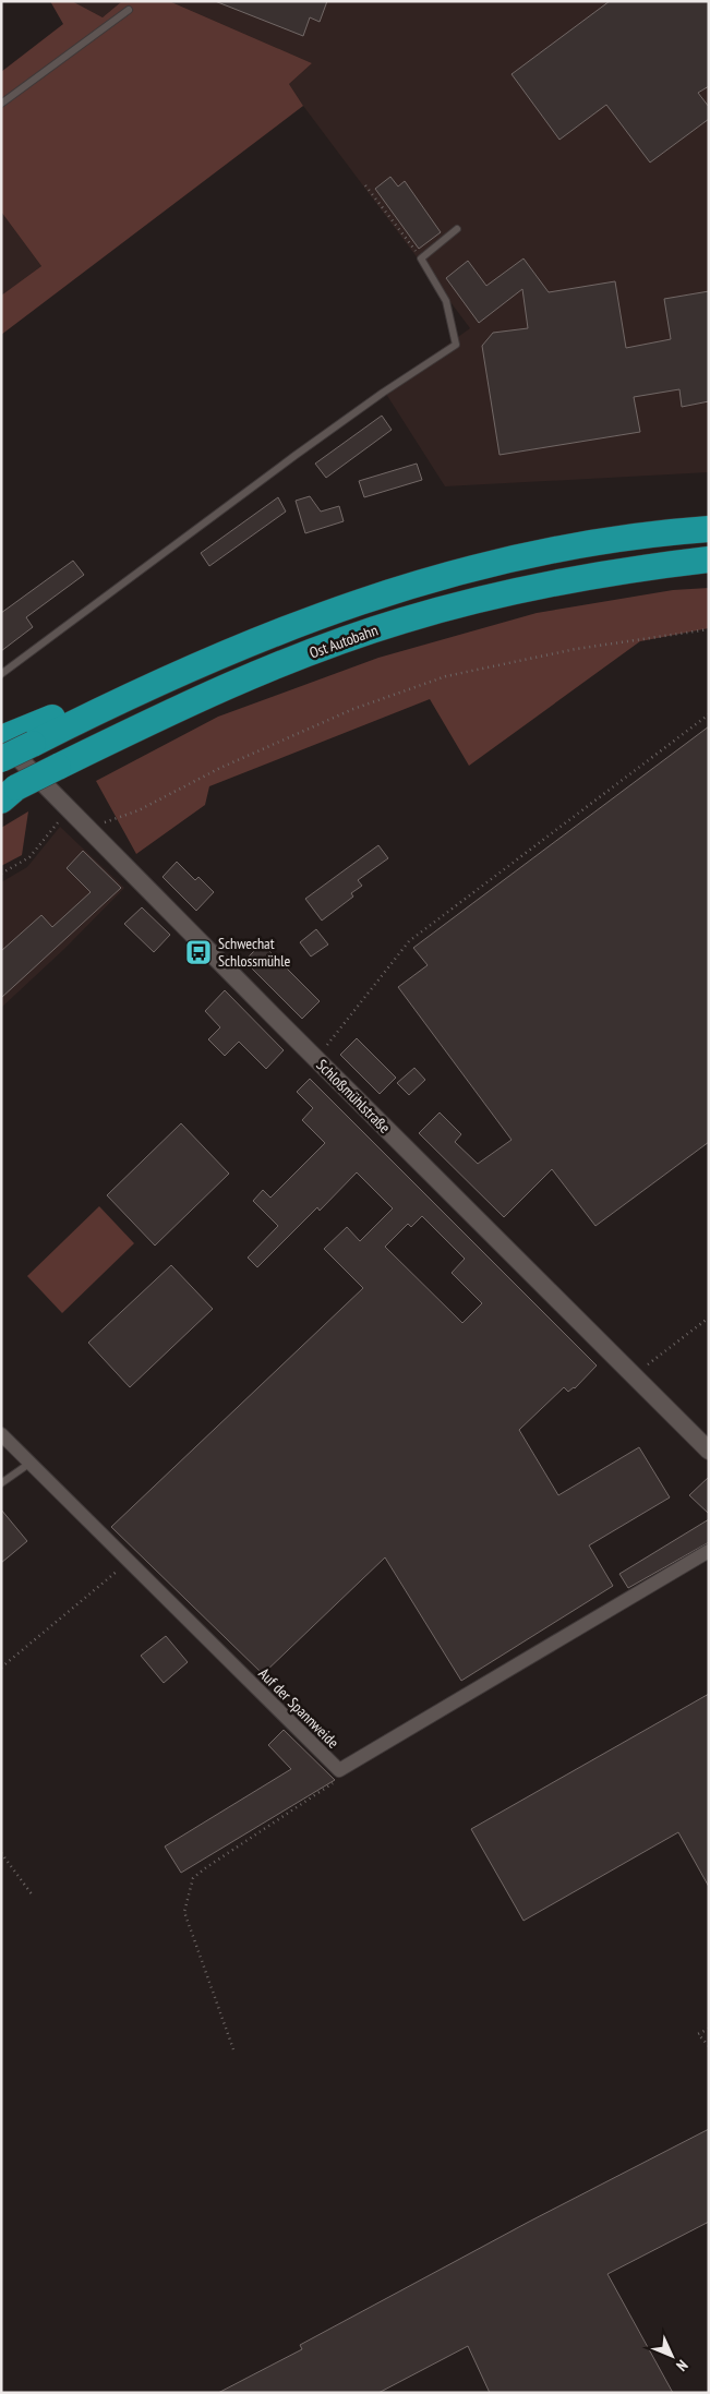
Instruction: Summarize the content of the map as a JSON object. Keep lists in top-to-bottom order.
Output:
{
  "streets": {
    "highway": ["Ost Autobahn"],
    "street": ["Schloßmühlstraße", "Auf der Spannweide"]
  },
  "crossings": [
    ["Ost Autobahn", "Schloßmühlstraße"]
  ],
  "places": {
    "bus stop": ["Schwechat Schlossmühle"]
  },
  "north": "bottom right"
}
